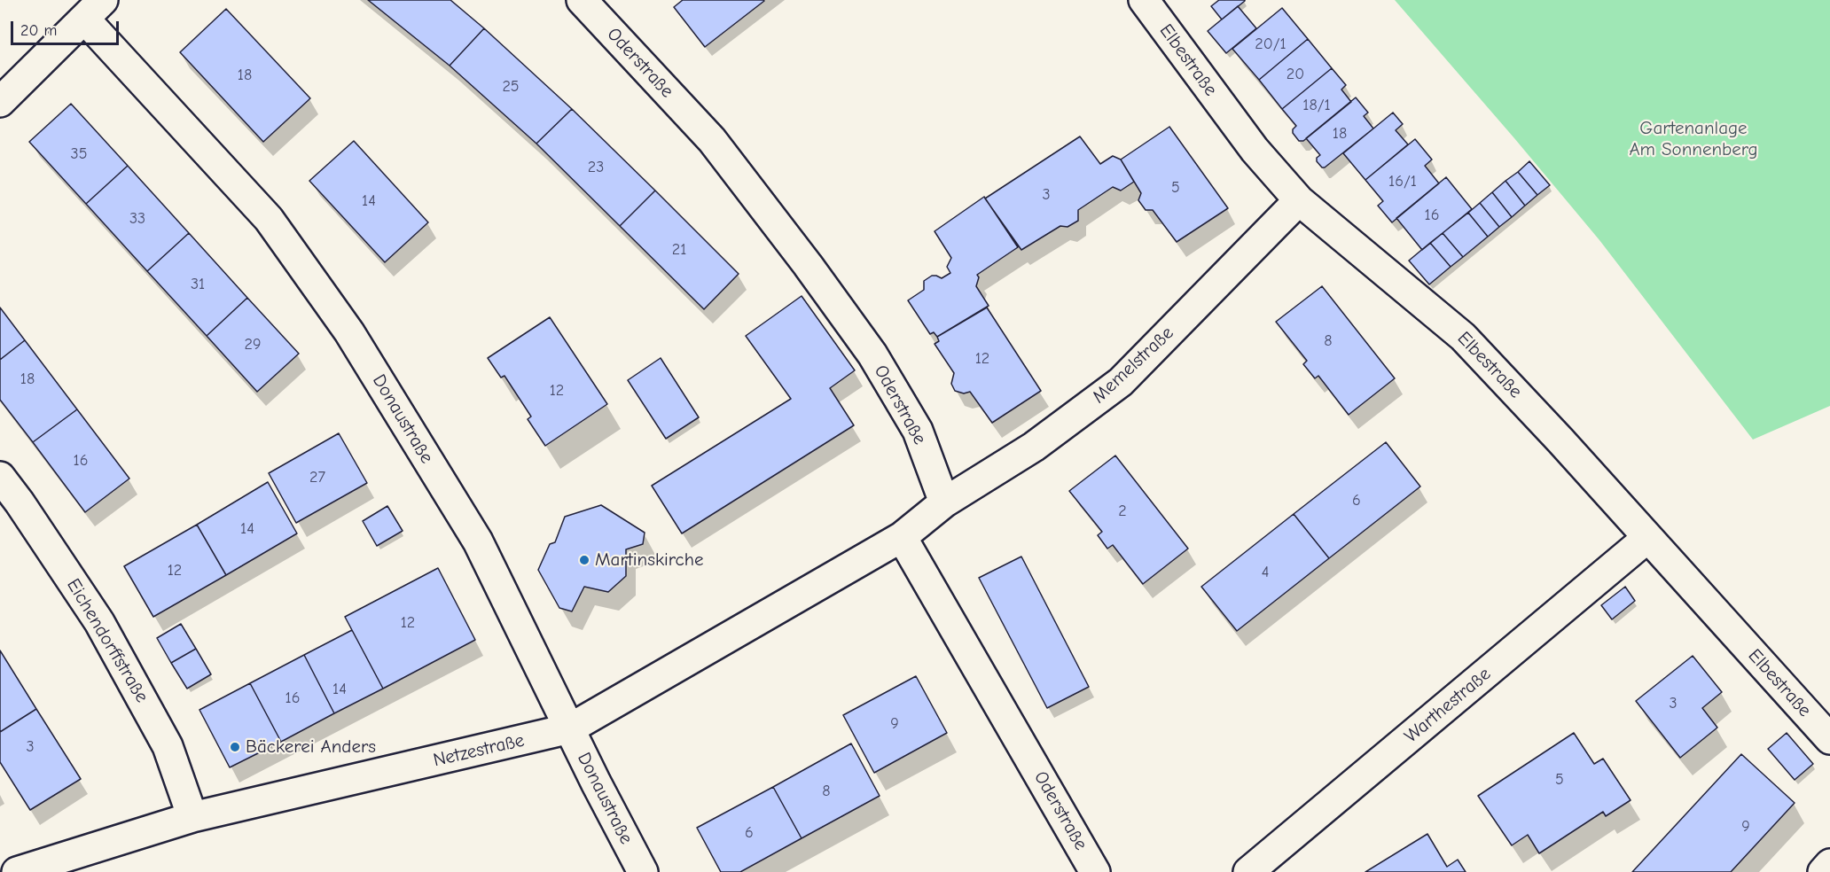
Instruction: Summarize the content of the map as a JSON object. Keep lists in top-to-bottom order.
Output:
{
  "streets": {
    "street": [
      "Elbestraße",
      "Oderstraße",
      "Memelstraße",
      "Donaustraße",
      "Eichendorffstraße",
      "Warthestraße",
      "Netzestraße"
    ]
  },
  "crossings": [
    ["Elbestraße", "Memelstraße"],
    ["Elbestraße", "Warthestraße"],
    ["Oderstraße", "Memelstraße"],
    ["Oderstraße", "Netzestraße"],
    ["Donaustraße", "Netzestraße"],
    ["Eichendorffstraße", "Netzestraße"]
  ],
  "parks": ["Gartenanlage Am Sonnenberg"],
  "places": ["Martinskirche", "Bäckerei Anders"],
  "house_numbers": [
    "20/1",
    "20",
    "18",
    "25",
    "18/1",
    "18",
    "35",
    "23",
    "16/1",
    "5",
    "3",
    "14",
    "16",
    "33",
    "21",
    "31",
    "8",
    "29",
    "12",
    "18",
    "12",
    "16",
    "27",
    "6",
    "2",
    "14",
    "12",
    "4",
    "12",
    "14",
    "16",
    "3",
    "9",
    "3",
    "5",
    "8",
    "9",
    "6"
  ],
  "scale_bar": "20 m"
}
